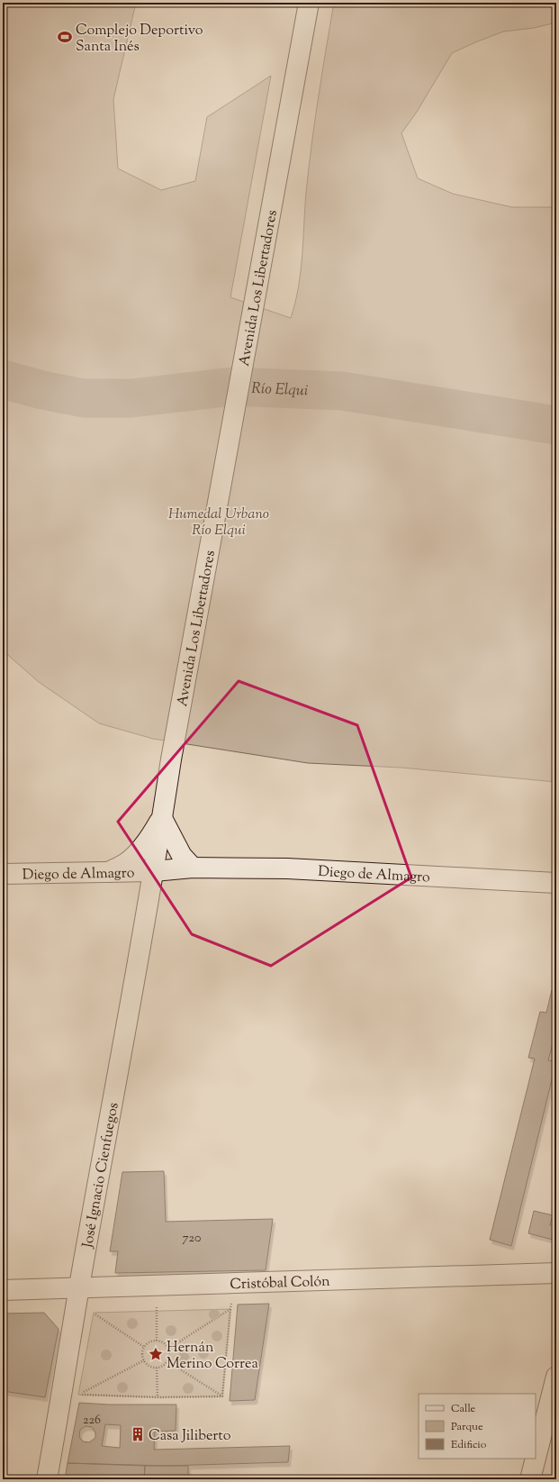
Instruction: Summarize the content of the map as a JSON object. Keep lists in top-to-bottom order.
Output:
{
  "streets": {
    "main road": [
      "Avenida Los Libertadores",
      "Diego de Almagro",
      "José Ignacio Cienfuegos",
      "Cristóbal Colón"
    ]
  },
  "crossings": [
    ["Avenida Los Libertadores", "Diego de Almagro"],
    ["Avenida Los Libertadores", "José Ignacio Cienfuegos"],
    ["Diego de Almagro", "José Ignacio Cienfuegos"],
    ["José Ignacio Cienfuegos", "Cristóbal Colón"]
  ],
  "water": ["Río Elqui"],
  "parks": ["Humedal Urbano Río Elqui"],
  "places": {
    "sports": ["Complejo Deportivo Santa Inés"],
    "place": ["Hernán Merino Correa"],
    "building": ["Casa Jiliberto"]
  },
  "house_numbers": ["720", "226"],
  "legend": ["Calle", "Parque", "Edificio"]
}
